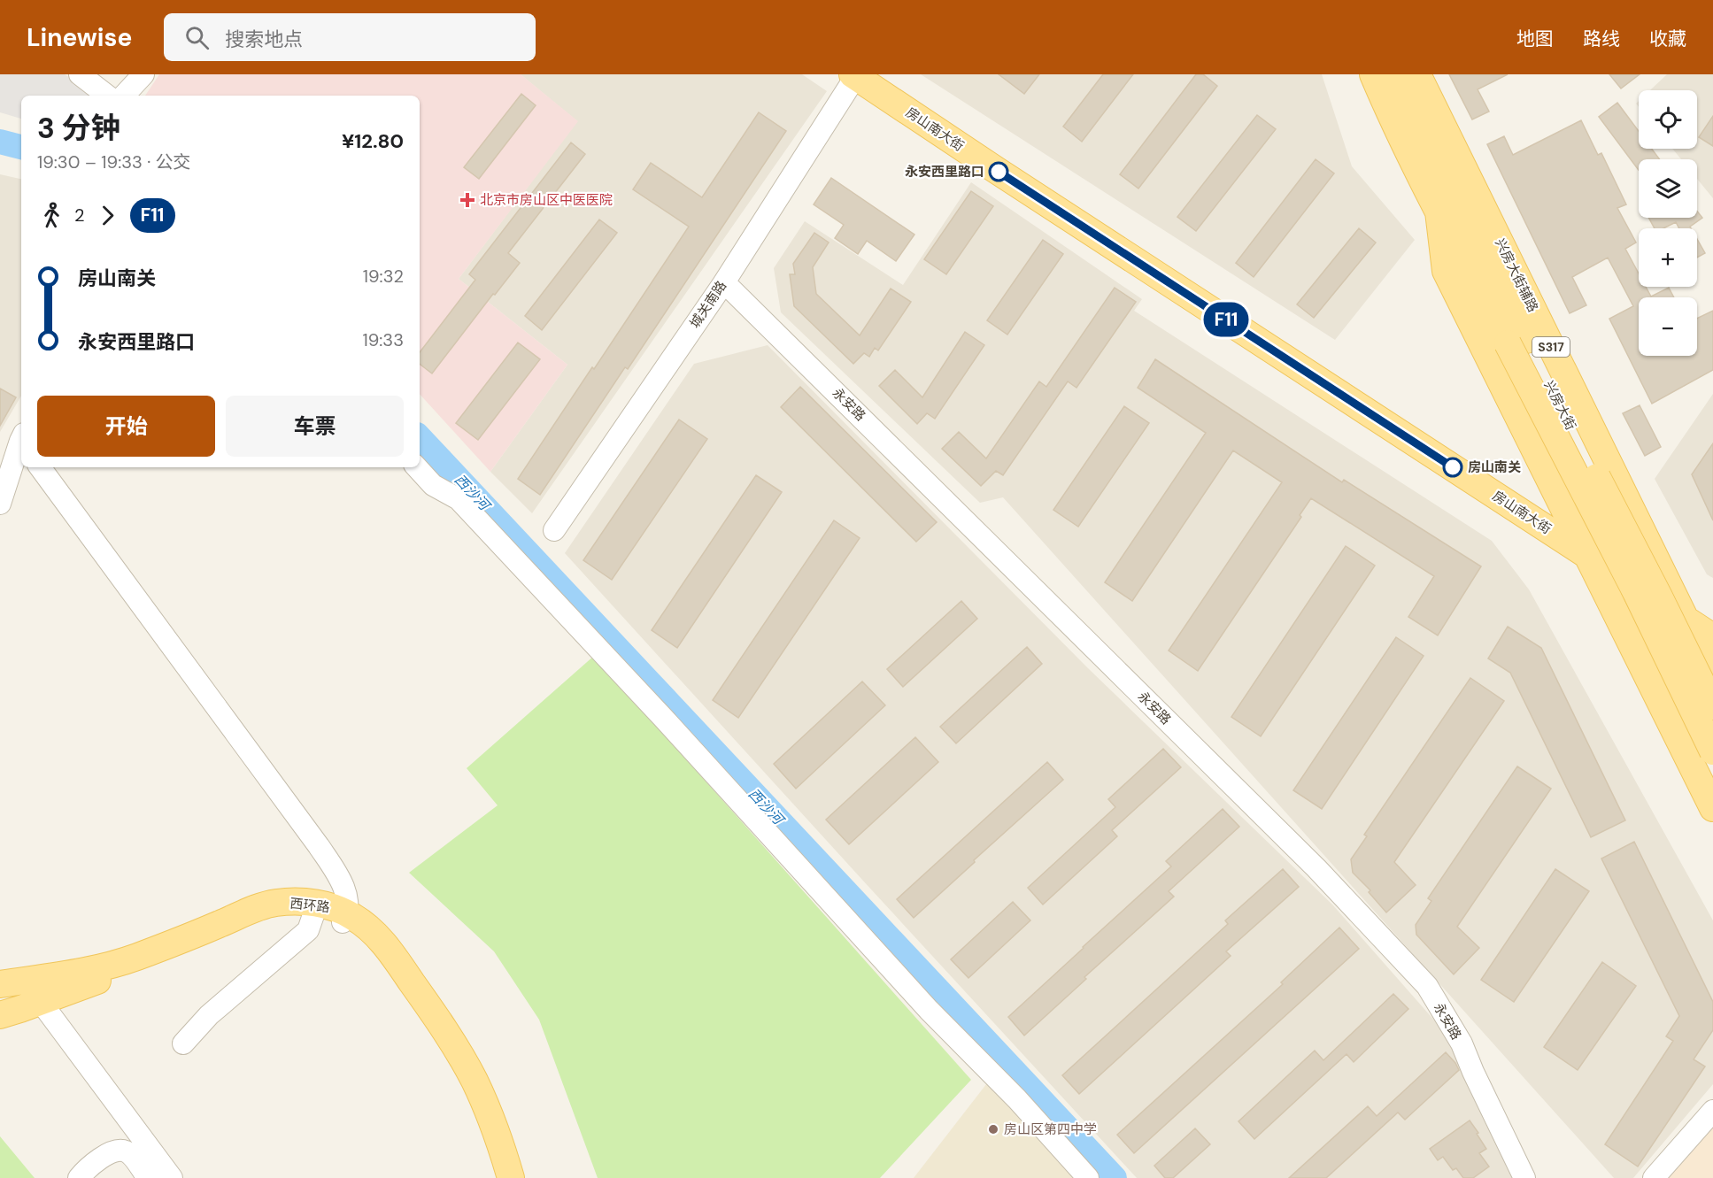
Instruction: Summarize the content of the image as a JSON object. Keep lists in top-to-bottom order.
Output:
{
  "streets": {
    "main road": [
      "房山南大街",
      "兴房大街辅路",
      "S317",
      "兴房大街",
      "西环路"
    ],
    "street": ["城关南路", "永安路"]
  },
  "crossings": [
    ["房山南大街", "兴房大街辅路"],
    ["房山南大街", "城关南路"],
    ["房山南大街", "S317"],
    ["房山南大街", "兴房大街"],
    ["兴房大街辅路", "S317"],
    ["城关南路", "永安路"]
  ],
  "water": ["西沙河"],
  "places": {
    "other": ["永安西里路口", "房山南关", "房山区第四中学"],
    "health": ["北京市房山区中医医院"]
  },
  "lines": ["bus line F11"],
  "page": {
    "header": "Linewise",
    "search": "搜索地点",
    "nav": ["地图", "路线", "收藏"],
    "on_map": "F11",
    "map_buttons": ["+", "−"],
    "heading": ["3 分钟", "19:30 – 19:33 · 公交", "¥12.80"],
    "legs": ["2", "F11"],
    "list": [
      {
        "name": "房山南关",
        "value": "19:32"
      },
      {
        "name": "永安西里路口",
        "value": "19:33"
      }
    ],
    "buttons": ["开始", "车票"]
  }
}
